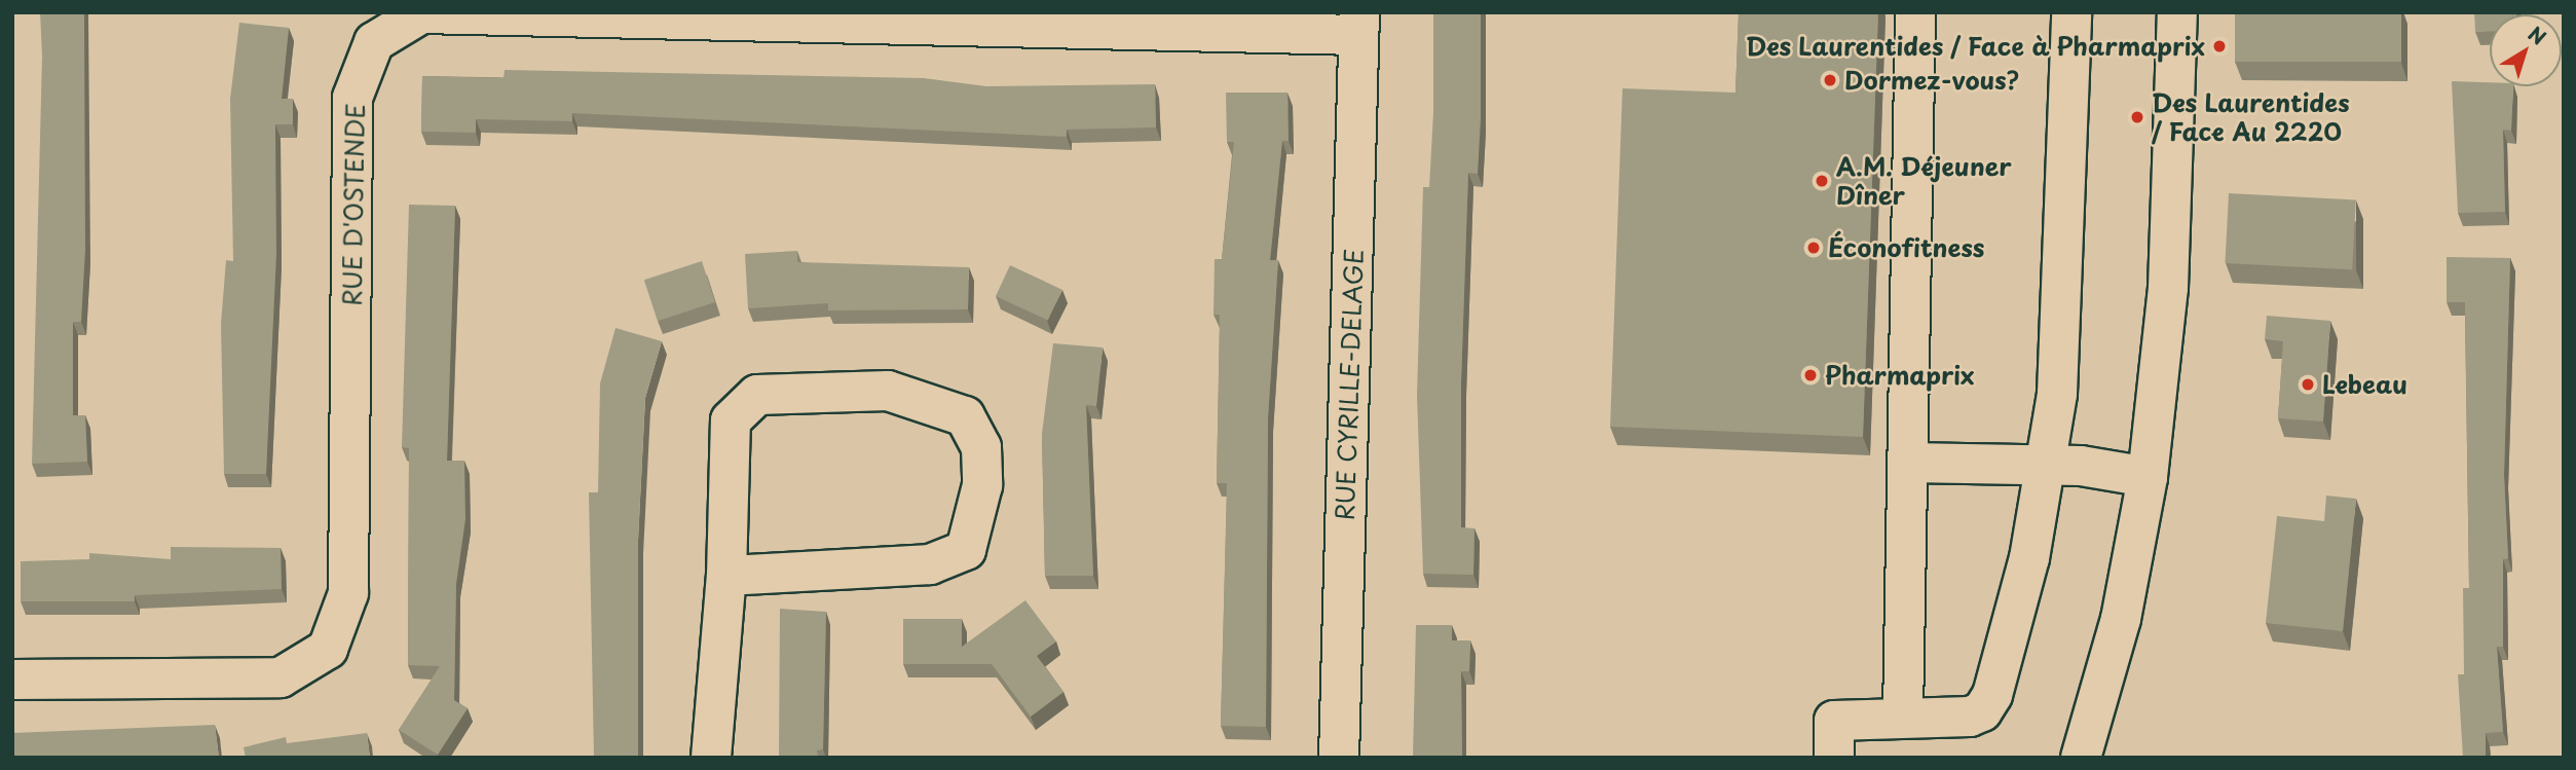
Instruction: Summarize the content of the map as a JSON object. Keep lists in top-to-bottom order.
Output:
{
  "streets": {
    "street": ["RUE D'OSTENDE", "RUE CYRILLE-DELAGE"]
  },
  "crossings": [
    ["RUE D'OSTENDE", "RUE CYRILLE-DELAGE"]
  ],
  "places": [
    "Des Laurentides / Face à Pharmaprix",
    "Dormez-vous?",
    "Des Laurentides / Face Au 2220",
    "A.M. Déjeuner Dîner",
    "Éconofitness",
    "Pharmaprix",
    "Lebeau"
  ],
  "north": "top right"
}
